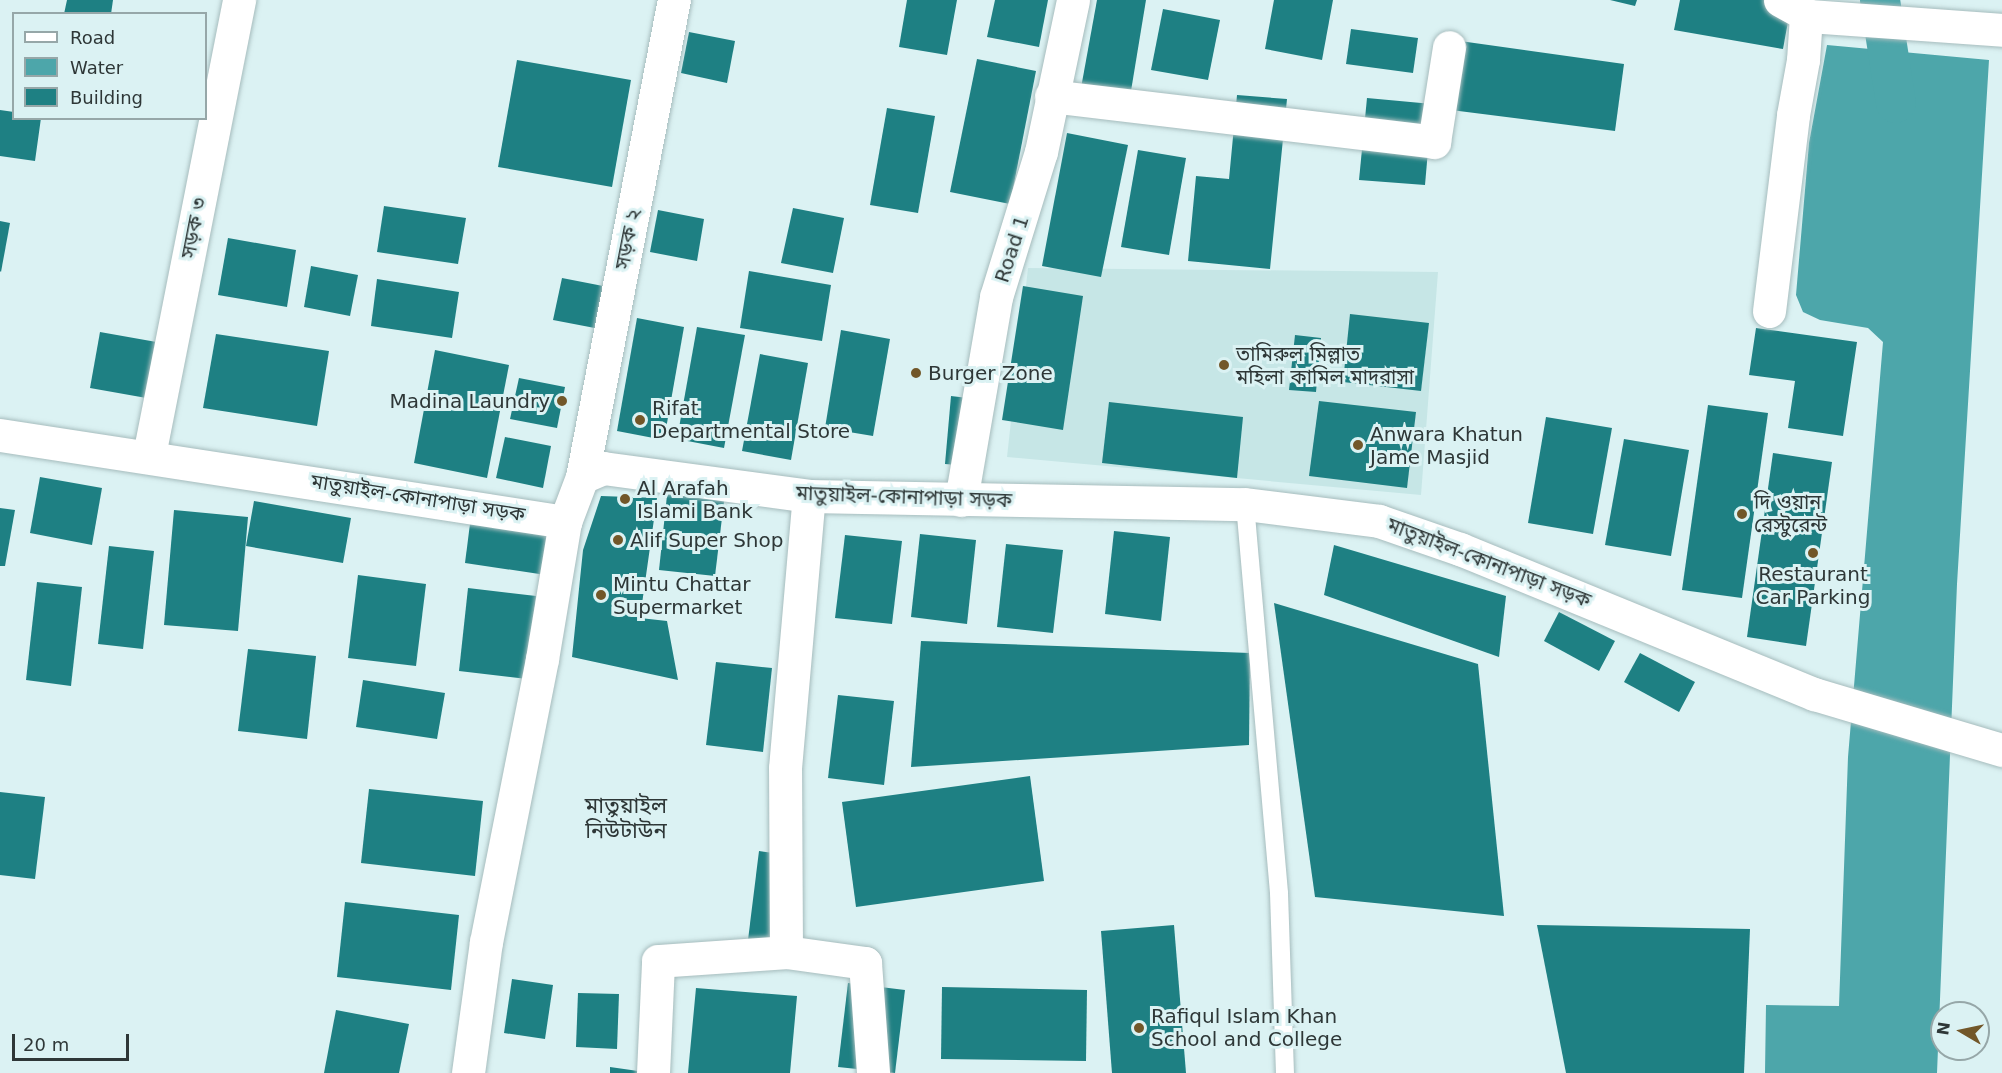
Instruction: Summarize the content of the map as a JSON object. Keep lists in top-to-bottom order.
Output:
{
  "streets": {
    "street": [
      "সড়ক ৩",
      "সড়ক ২",
      "Road 1",
      "মাতুয়াইল-কোনাপাড়া সড়ক"
    ]
  },
  "crossings": [
    ["সড়ক ৩", "মাতুয়াইল-কোনাপাড়া সড়ক"],
    ["সড়ক ২", "মাতুয়াইল-কোনাপাড়া সড়ক"],
    ["Road 1", "মাতুয়াইল-কোনাপাড়া সড়ক"]
  ],
  "districts": ["মাতুয়াইল নিউটাউন"],
  "places": [
    "তামিরুল মিল্লাত মহিলা কামিল মাদরাসা",
    "Burger Zone",
    "Madina Laundry",
    "Rifat Departmental Store",
    "Anwara Khatun Jame Masjid",
    "Al Arafah Islami Bank",
    "দি ওয়ান রেস্টুরেন্ট",
    "Alif Super Shop",
    "Restaurant Car Parking",
    "Mintu Chattar Supermarket",
    "Rafiqul Islam Khan School and College"
  ],
  "legend": ["Road", "Water", "Building"],
  "scale_bar": "20 m",
  "north": "left"
}
